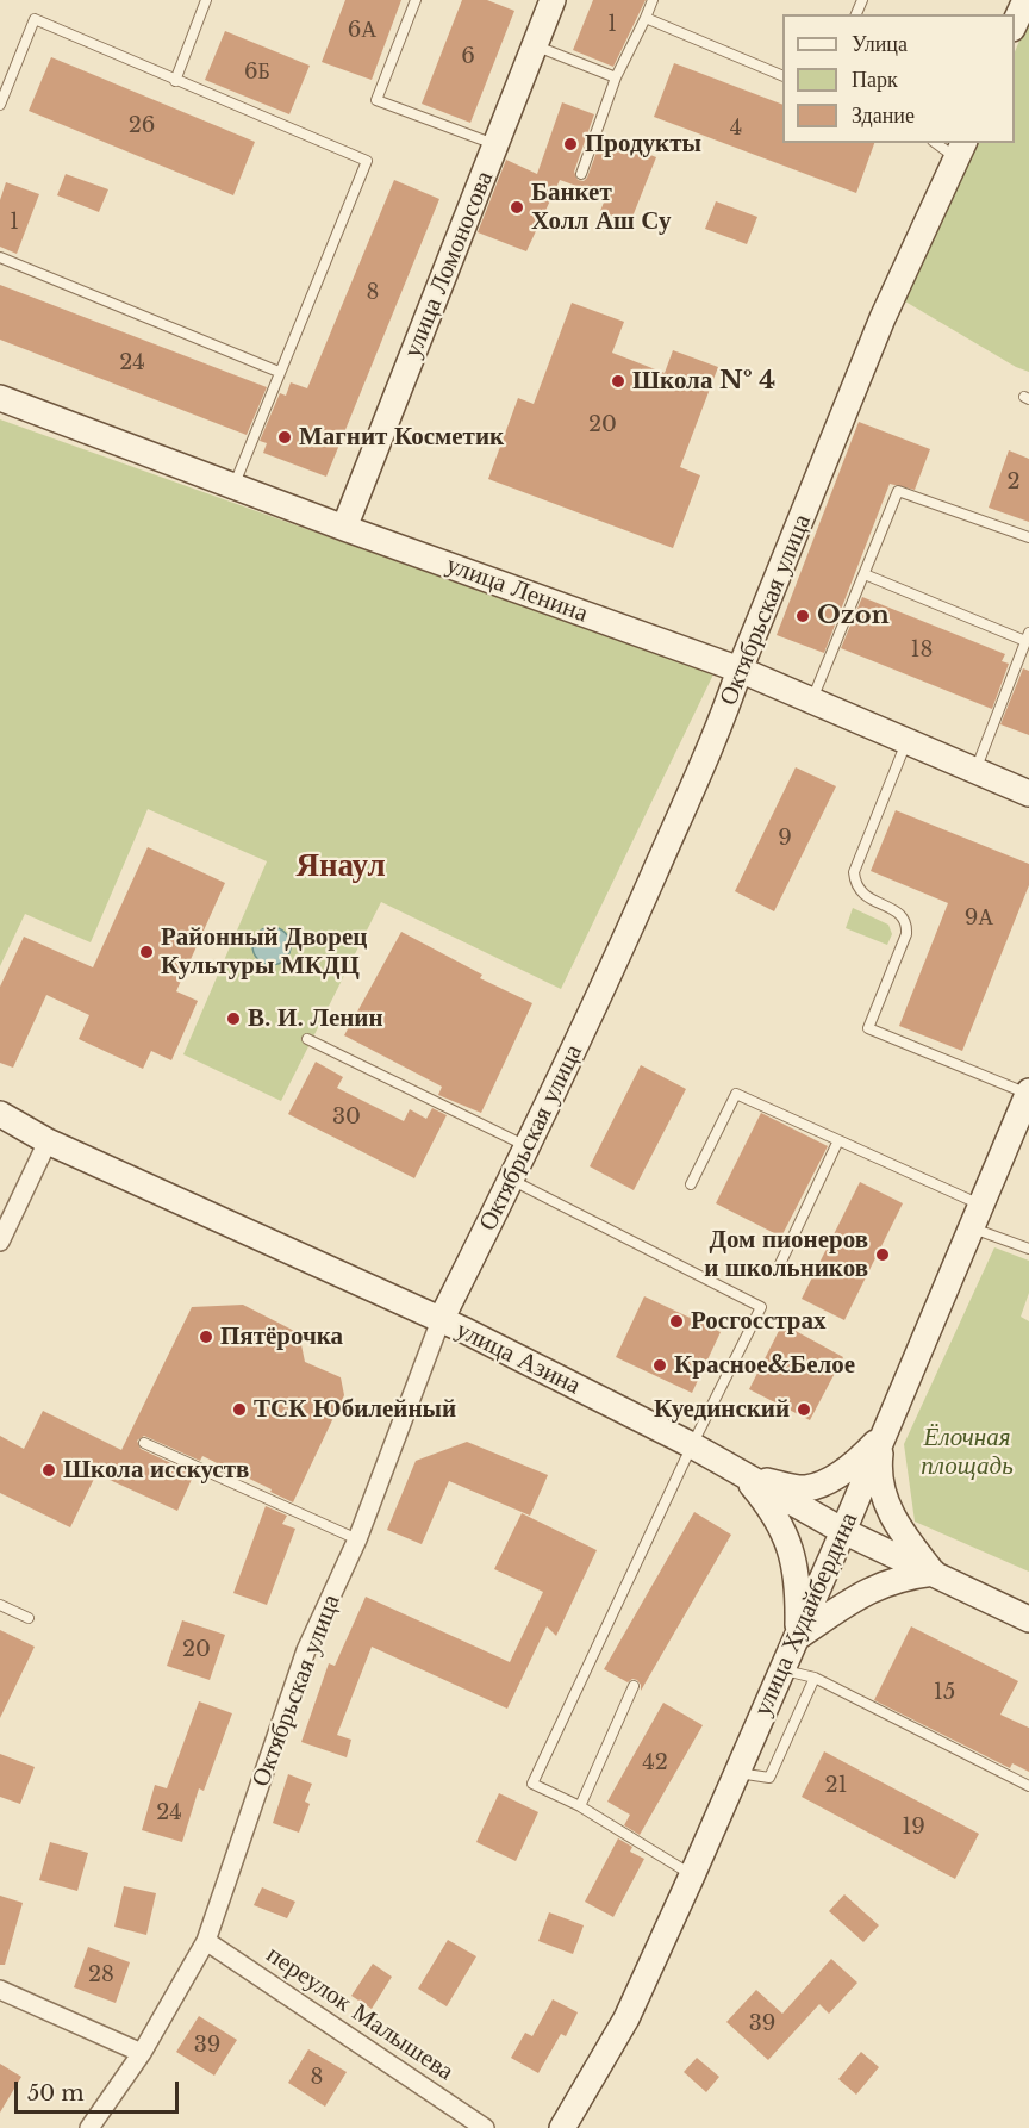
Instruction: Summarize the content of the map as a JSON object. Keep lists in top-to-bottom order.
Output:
{
  "streets": {
    "street": [
      "улица Ломоносова",
      "улица Ленина",
      "Октябрьская улица",
      "улица Азина",
      "улица Худайбердина",
      "переулок Малышева"
    ]
  },
  "crossings": [
    ["улица Ломоносова", "улица Ленина"],
    ["улица Ленина", "Октябрьская улица"],
    ["Октябрьская улица", "улица Азина"],
    ["Октябрьская улица", "переулок Малышева"],
    ["улица Азина", "улица Худайбердина"]
  ],
  "districts": ["Янаул"],
  "parks": ["Ёлочная площадь"],
  "places": [
    "Продукты",
    "Банкет Холл Аш Су",
    "Школа № 4",
    "Магнит Косметик",
    "Ozon",
    "Районный Дворец Культуры МКДЦ",
    "В. И. Ленин",
    "Дом пионеров и школьников",
    "Росгосстрах",
    "Пятёрочка",
    "Красное&Белое",
    "ТСК Юбилейный",
    "Куединский",
    "Школа исскуств"
  ],
  "house_numbers": [
    "1",
    "6А",
    "6",
    "6Б",
    "26",
    "4",
    "1",
    "8",
    "24",
    "20",
    "2",
    "18",
    "9",
    "9А",
    "30",
    "20",
    "15",
    "42",
    "21",
    "24",
    "19",
    "28",
    "39",
    "39",
    "8"
  ],
  "legend": ["Улица", "Парк", "Здание"],
  "scale_bar": "50 m"
}
